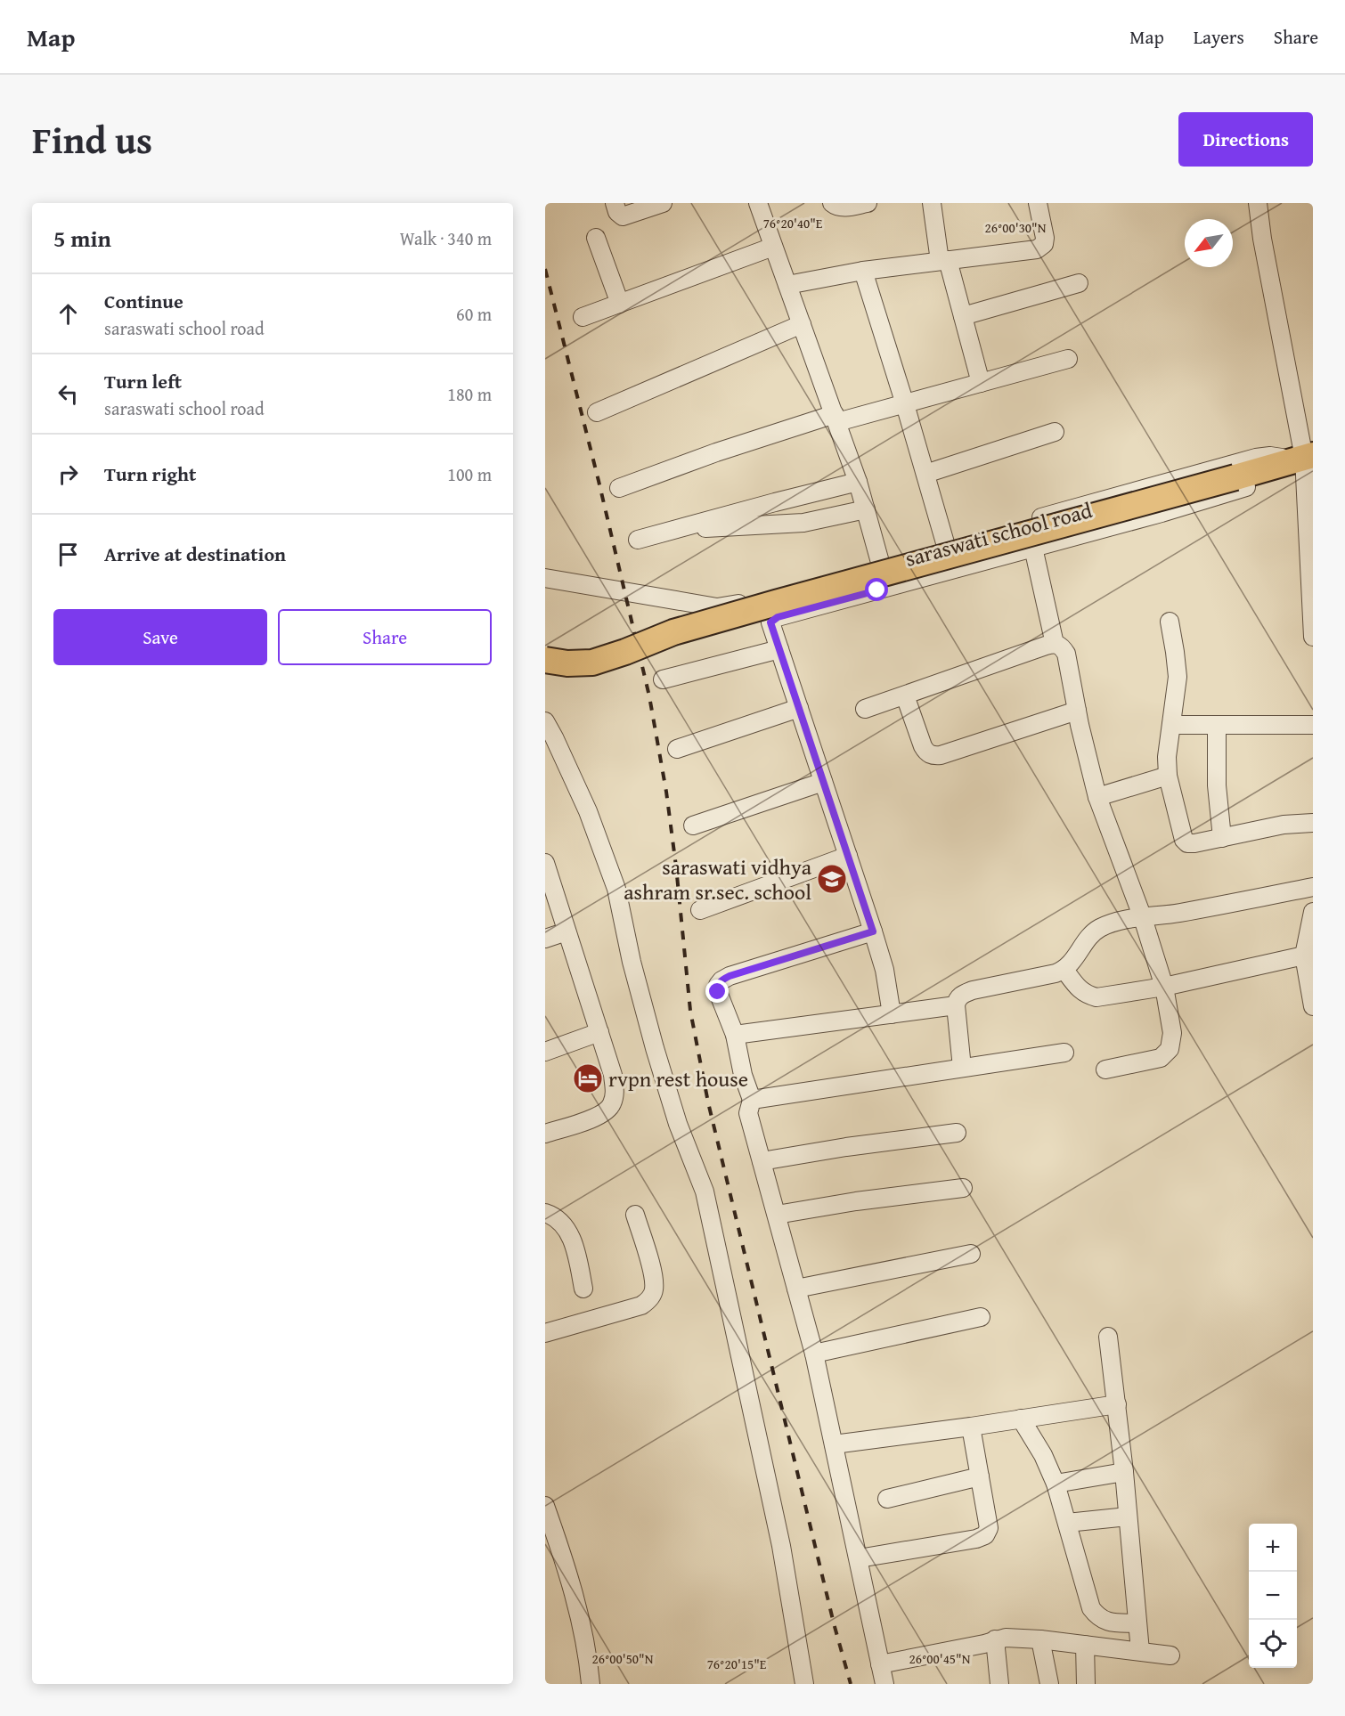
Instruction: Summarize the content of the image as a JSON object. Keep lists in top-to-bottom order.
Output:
{
  "streets": {
    "street": ["saraswati school road"]
  },
  "places": {
    "school or university": ["saraswati vidhya ashram sr.sec. school"],
    "hotel": ["rvpn rest house"]
  },
  "north": "bottom left",
  "page": {
    "header": "Map",
    "nav": ["Map", "Layers", "Share"],
    "title": "Find us",
    "buttons": [
      "Directions",
      ["Save", "Share"]
    ],
    "heading": ["5 min", "Walk · 340 m"],
    "list": [
      ["Continue", "saraswati school road", "60 m"],
      ["Turn left", "saraswati school road", "180 m"],
      ["Turn right", "100 m"],
      "Arrive at destination"
    ],
    "map_buttons": ["+", "−"]
  },
  "coordinates": [
    "76°20'40\"E",
    "26°00'30\"N",
    "26°00'50\"N",
    "26°00'45\"N",
    "76°20'15\"E"
  ]
}
